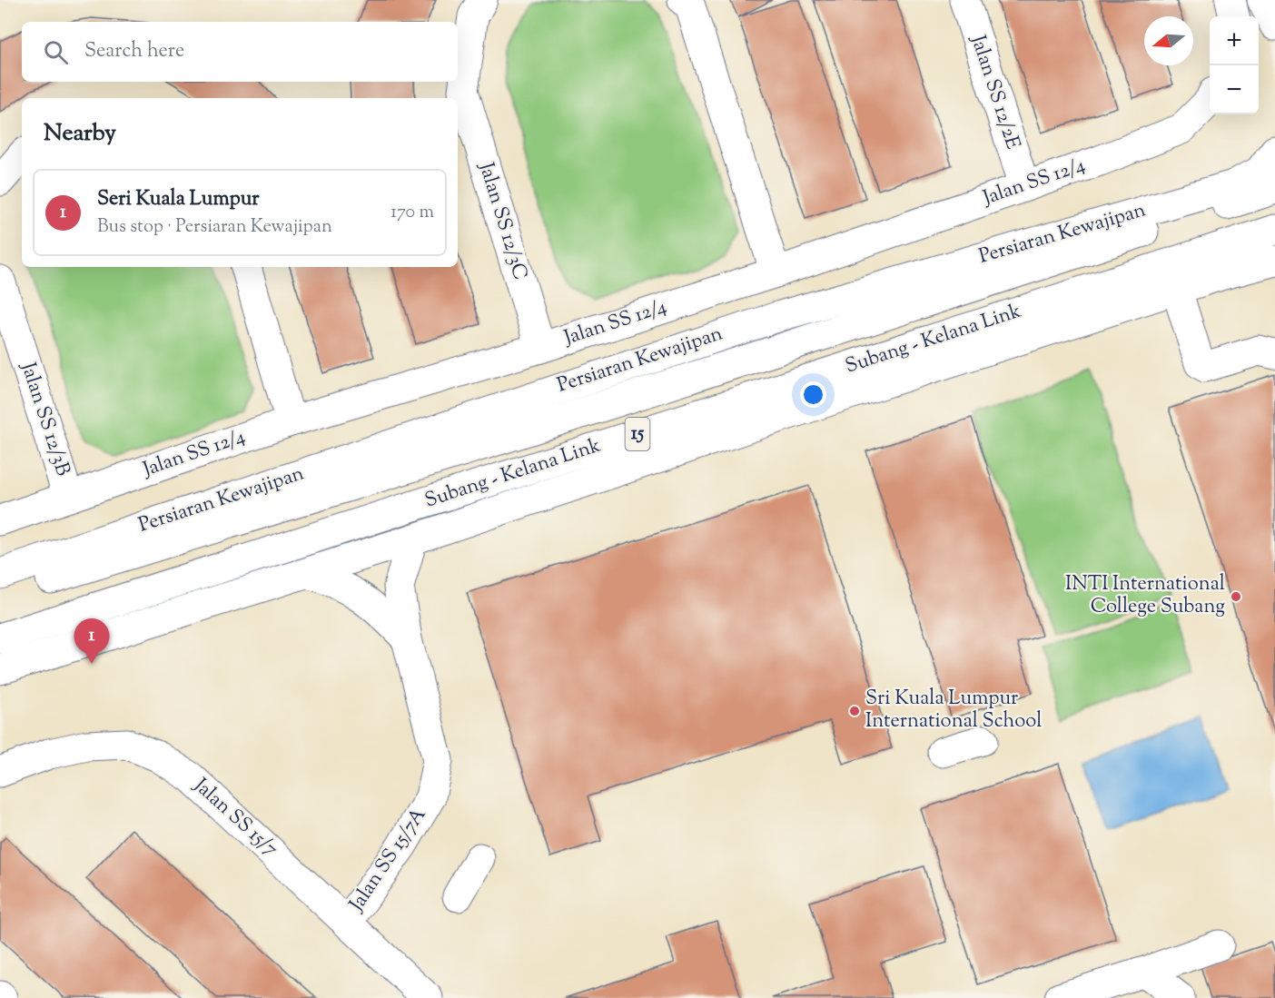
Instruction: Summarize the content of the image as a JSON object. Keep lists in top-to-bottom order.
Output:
{
  "streets": {
    "main road": [
      "Jalan SS 12/2E",
      "Jalan SS 12/4",
      "Jalan SS 12/3C",
      "Persiaran Kewajipan",
      "Subang - Kelana Link",
      "Jalan SS 12/3B",
      "15",
      "Jalan SS 15/7",
      "Jalan SS 15/7A"
    ]
  },
  "crossings": [
    ["Jalan SS 12/2E", "Jalan SS 12/4"],
    ["Jalan SS 12/4", "Jalan SS 12/3C"],
    ["Jalan SS 12/4", "Jalan SS 12/3B"],
    ["Jalan SS 15/7", "Jalan SS 15/7A"]
  ],
  "places": ["INTI International College Subang", "Sri Kuala Lumpur International School"],
  "north": "left",
  "page": {
    "map_buttons": ["+", "−"],
    "search": "Search here",
    "heading": "Nearby",
    "list": [
      {
        "mark": "1",
        "name": "Seri Kuala Lumpur",
        "note": "Bus stop · Persiaran Kewajipan",
        "value": "170 m"
      }
    ],
    "pins": "1"
  }
}
